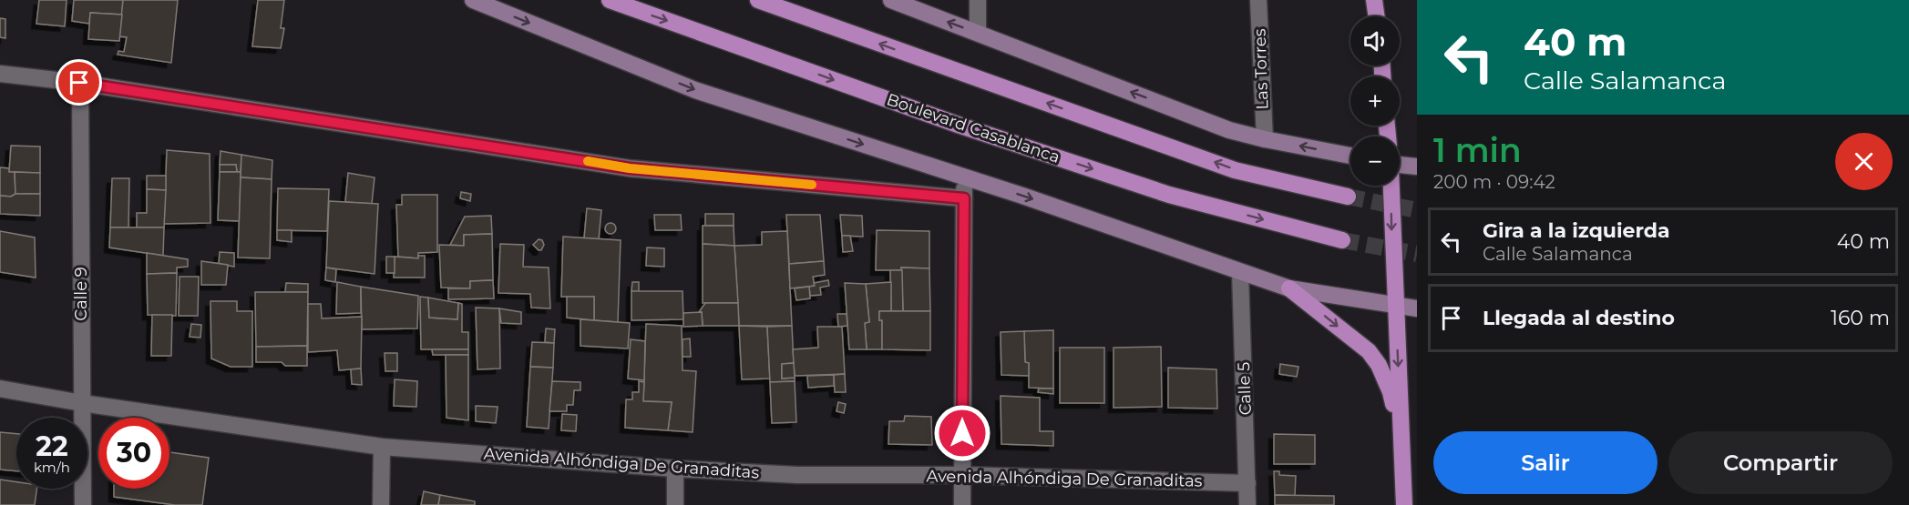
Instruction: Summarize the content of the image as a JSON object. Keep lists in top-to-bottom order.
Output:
{
  "streets": {
    "main road": ["Boulevard Casablanca"],
    "street": [
      "Las Torres",
      "Calle 9",
      "Calle 5",
      "Avenida Alhóndiga De Granaditas"
    ]
  },
  "crossings": [
    ["Calle 9", "Avenida Alhóndiga De Granaditas"],
    ["Calle 5", "Avenida Alhóndiga De Granaditas"]
  ],
  "page": {
    "turn": ["40 m", "Calle Salamanca"],
    "map_buttons": ["+", "−"],
    "heading": ["1 min", "200 m · 09:42"],
    "list": [
      {
        "name": "Gira a la izquierda",
        "note": "Calle Salamanca",
        "value": "40 m"
      },
      {
        "name": "Llegada al destino",
        "value": "160 m"
      }
    ],
    "speed": "22 km/h",
    "limit": "30",
    "buttons": ["Salir", "Compartir"]
  }
}
